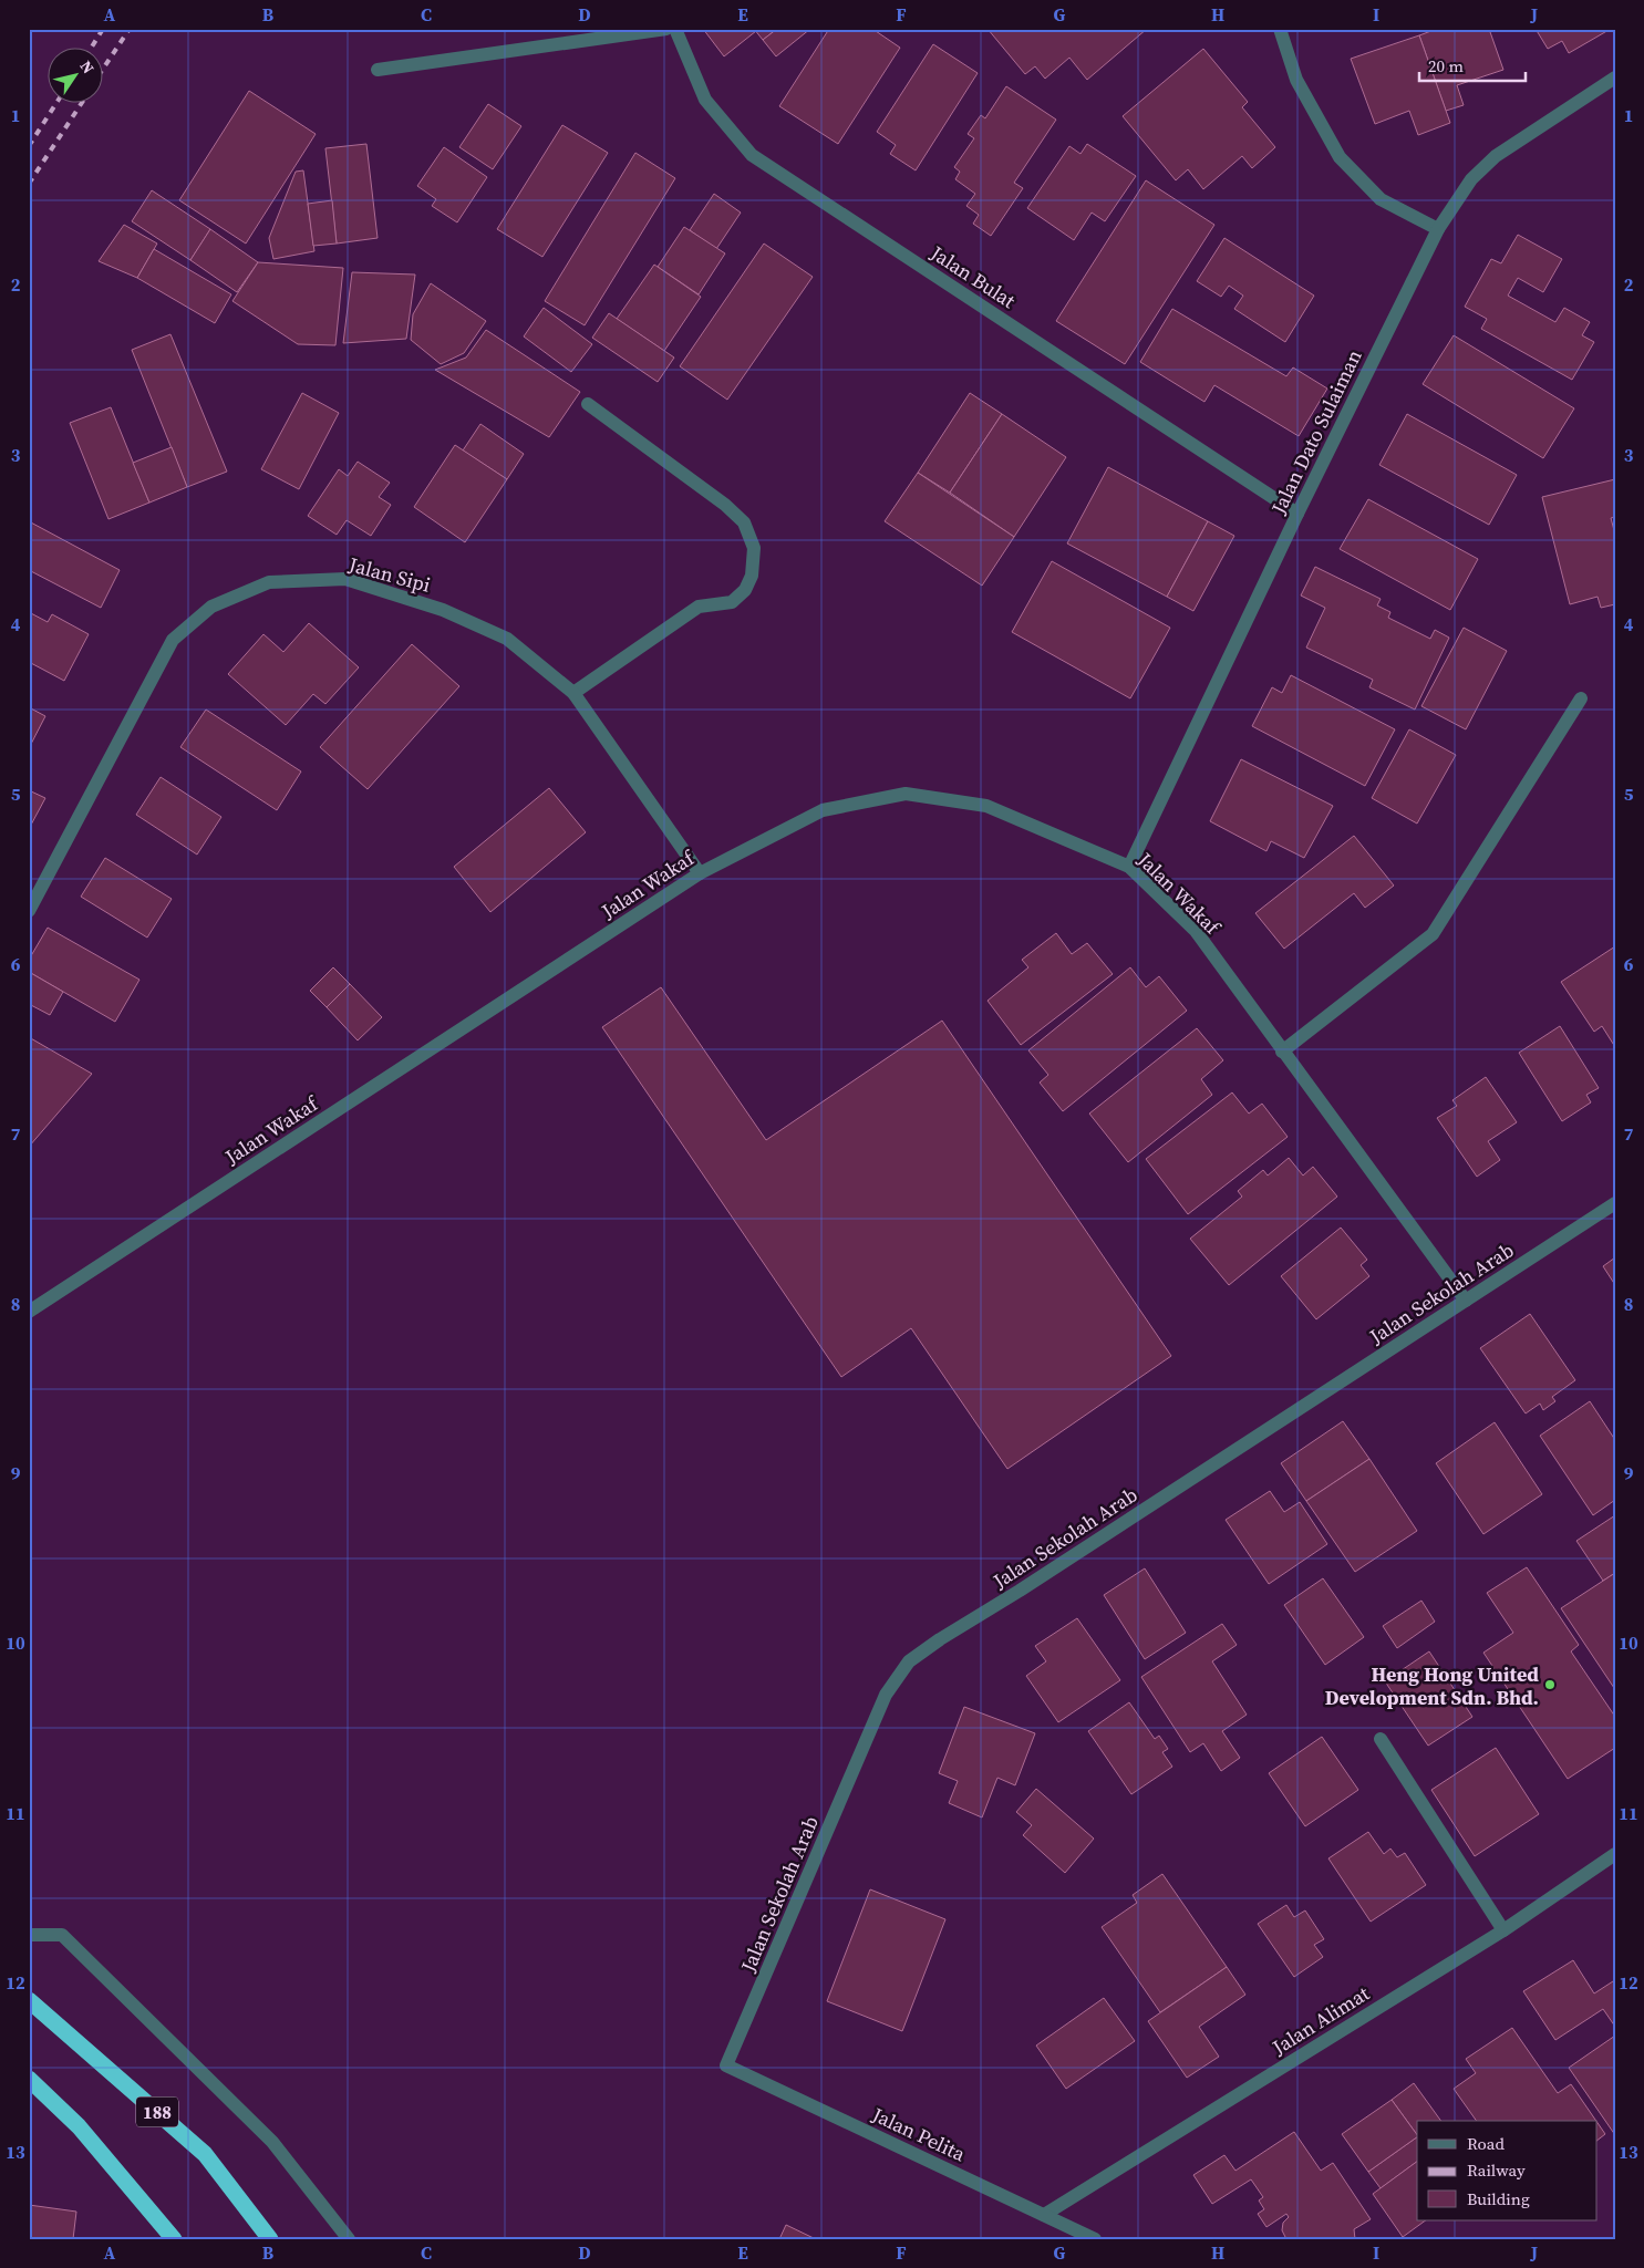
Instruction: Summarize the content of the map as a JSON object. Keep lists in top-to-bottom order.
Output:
{
  "streets": {
    "highway": ["188"],
    "street": [
      "Jalan Bulat",
      "Jalan Dato Sulaiman",
      "Jalan Sipi",
      "Jalan Wakaf",
      "Jalan Sekolah Arab",
      "Jalan Alimat",
      "Jalan Pelita"
    ]
  },
  "crossings": [
    ["Jalan Bulat", "Jalan Dato Sulaiman"],
    ["Jalan Dato Sulaiman", "Jalan Wakaf"],
    ["Jalan Sipi", "Jalan Wakaf"],
    ["Jalan Wakaf", "Jalan Sekolah Arab"],
    ["Jalan Sekolah Arab", "Jalan Pelita"],
    ["Jalan Alimat", "Jalan Pelita"]
  ],
  "places": ["Heng Hong United Development Sdn. Bhd."],
  "legend": ["Road", "Railway", "Building"],
  "scale_bar": "20 m",
  "north": "top right",
  "grid": {
    "columns": [
      "A",
      "B",
      "C",
      "D",
      "E",
      "F",
      "G",
      "H",
      "I",
      "J"
    ],
    "rows": [
      "1",
      "2",
      "3",
      "4",
      "5",
      "6",
      "7",
      "8",
      "9",
      "10",
      "11",
      "12",
      "13"
    ]
  }
}
